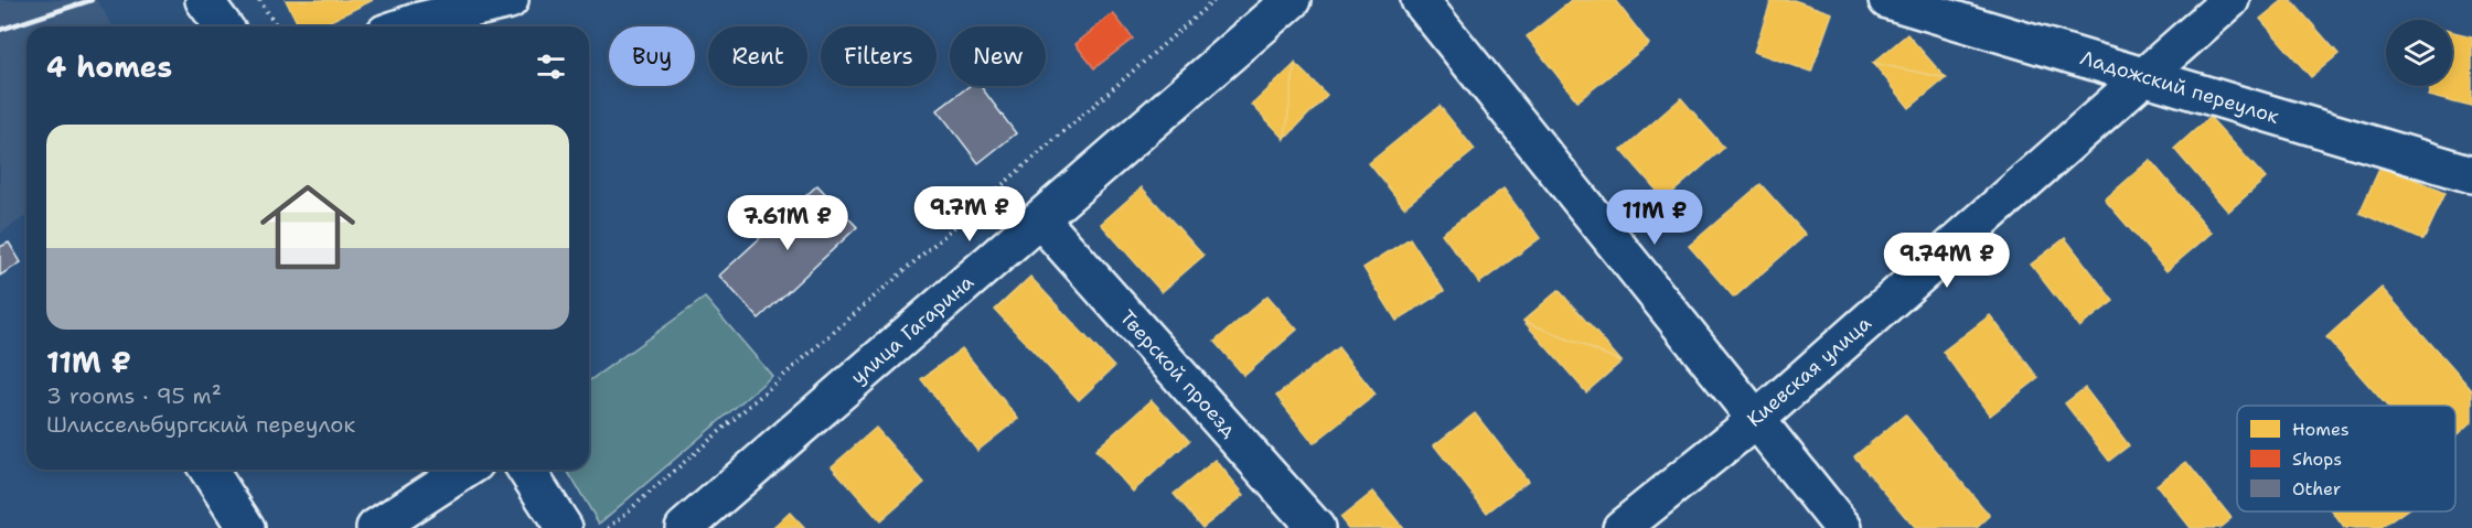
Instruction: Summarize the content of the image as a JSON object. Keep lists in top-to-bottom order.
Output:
{
  "streets": {
    "street": [
      "Ладожский переулок",
      "улица Гагарина",
      "Киевская улица",
      "Тверской проезд"
    ]
  },
  "crossings": [
    ["Ладожский переулок", "Киевская улица"],
    ["улица Гагарина", "Тверской проезд"]
  ],
  "legend": ["Homes", "Shops", "Other"],
  "page": {
    "chip": [
      "Buy",
      "Rent",
      "Filters",
      "New"
    ],
    "heading": "4 homes",
    "list": [
      {
        "name": "11M ₽",
        "note": "3 rooms · 95 m² · Шлиссельбургский переулок"
      }
    ],
    "price": [
      "9.7M ₽",
      "11M ₽",
      "7.61M ₽",
      "9.74M ₽"
    ]
  }
}
